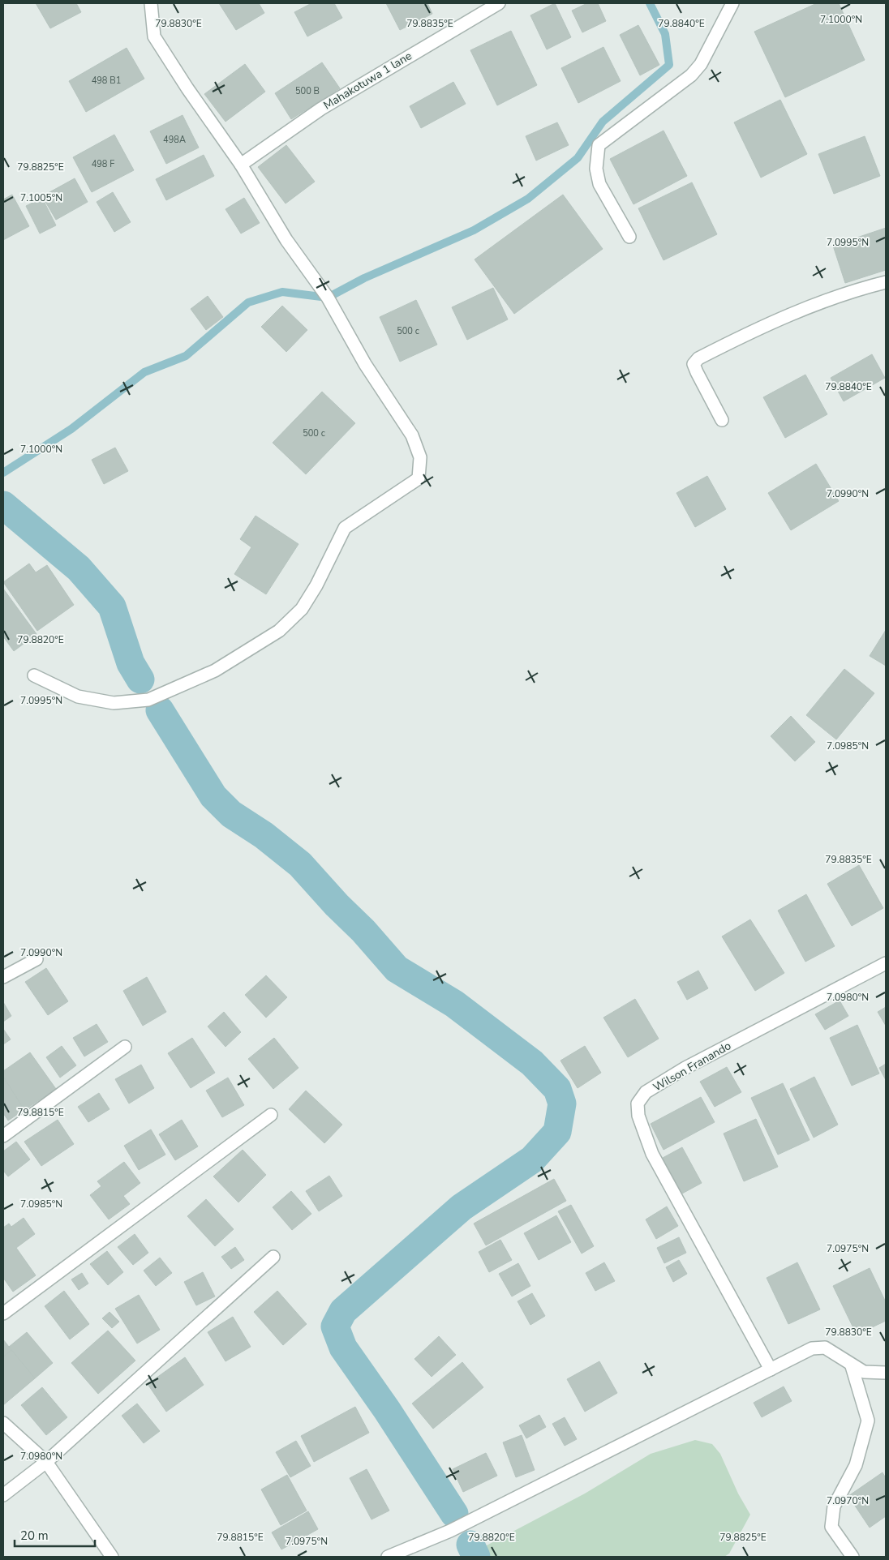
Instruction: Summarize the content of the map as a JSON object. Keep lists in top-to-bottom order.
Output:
{
  "streets": {
    "street": ["Mahakotuwa 1 lane", "Wilson Franando"]
  },
  "house_numbers": [
    "498 B1",
    "500 B",
    "498A",
    "498 F",
    "500 c",
    "500 c"
  ],
  "scale_bar": "20 m",
  "coordinates": [
    "7.1000°N",
    "79.8830°E",
    "79.8835°E",
    "79.8840°E",
    "79.8825°E",
    "7.1005°N",
    "7.0995°N",
    "7.0990°N",
    "79.8820°E",
    "7.0985°N",
    "7.0980°N",
    "79.8815°E",
    "7.0975°N",
    "7.0970°N"
  ]
}
